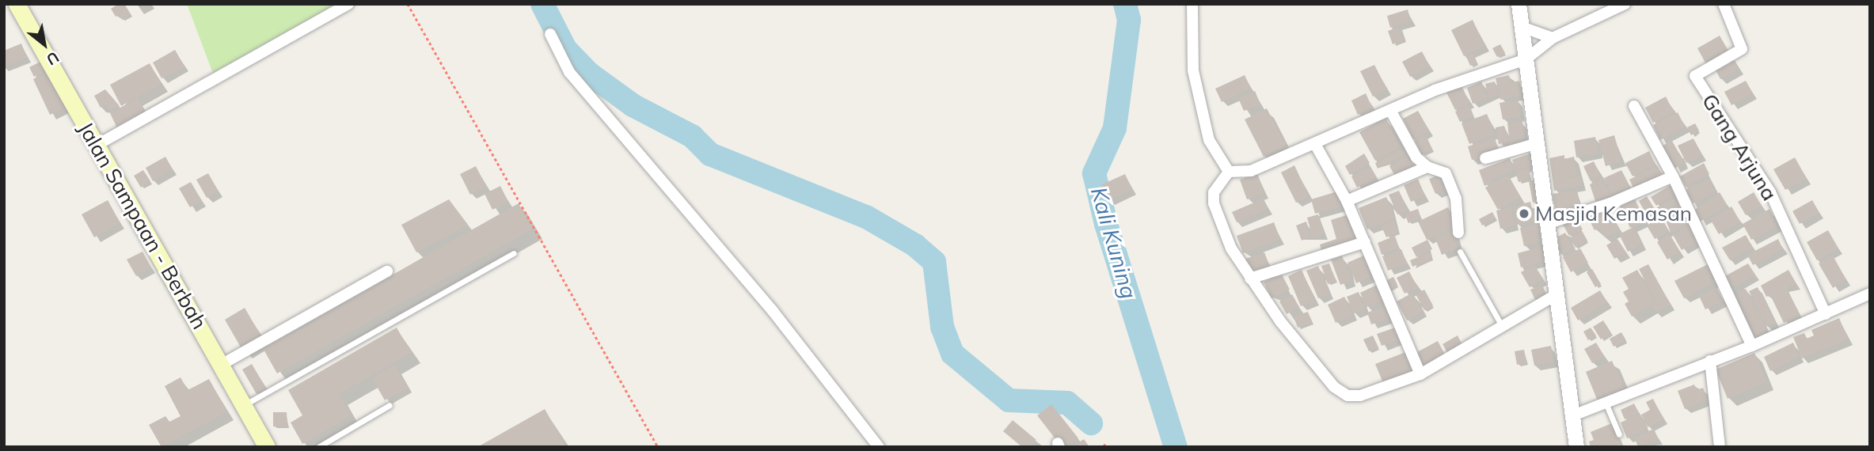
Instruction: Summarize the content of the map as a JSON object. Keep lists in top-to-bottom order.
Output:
{
  "streets": {
    "main road": ["Jalan Sampaan - Berbah"],
    "street": ["Gang Arjuna"]
  },
  "water": ["Kali Kuning"],
  "places": ["Masjid Kemasan"],
  "north": "bottom right"
}
